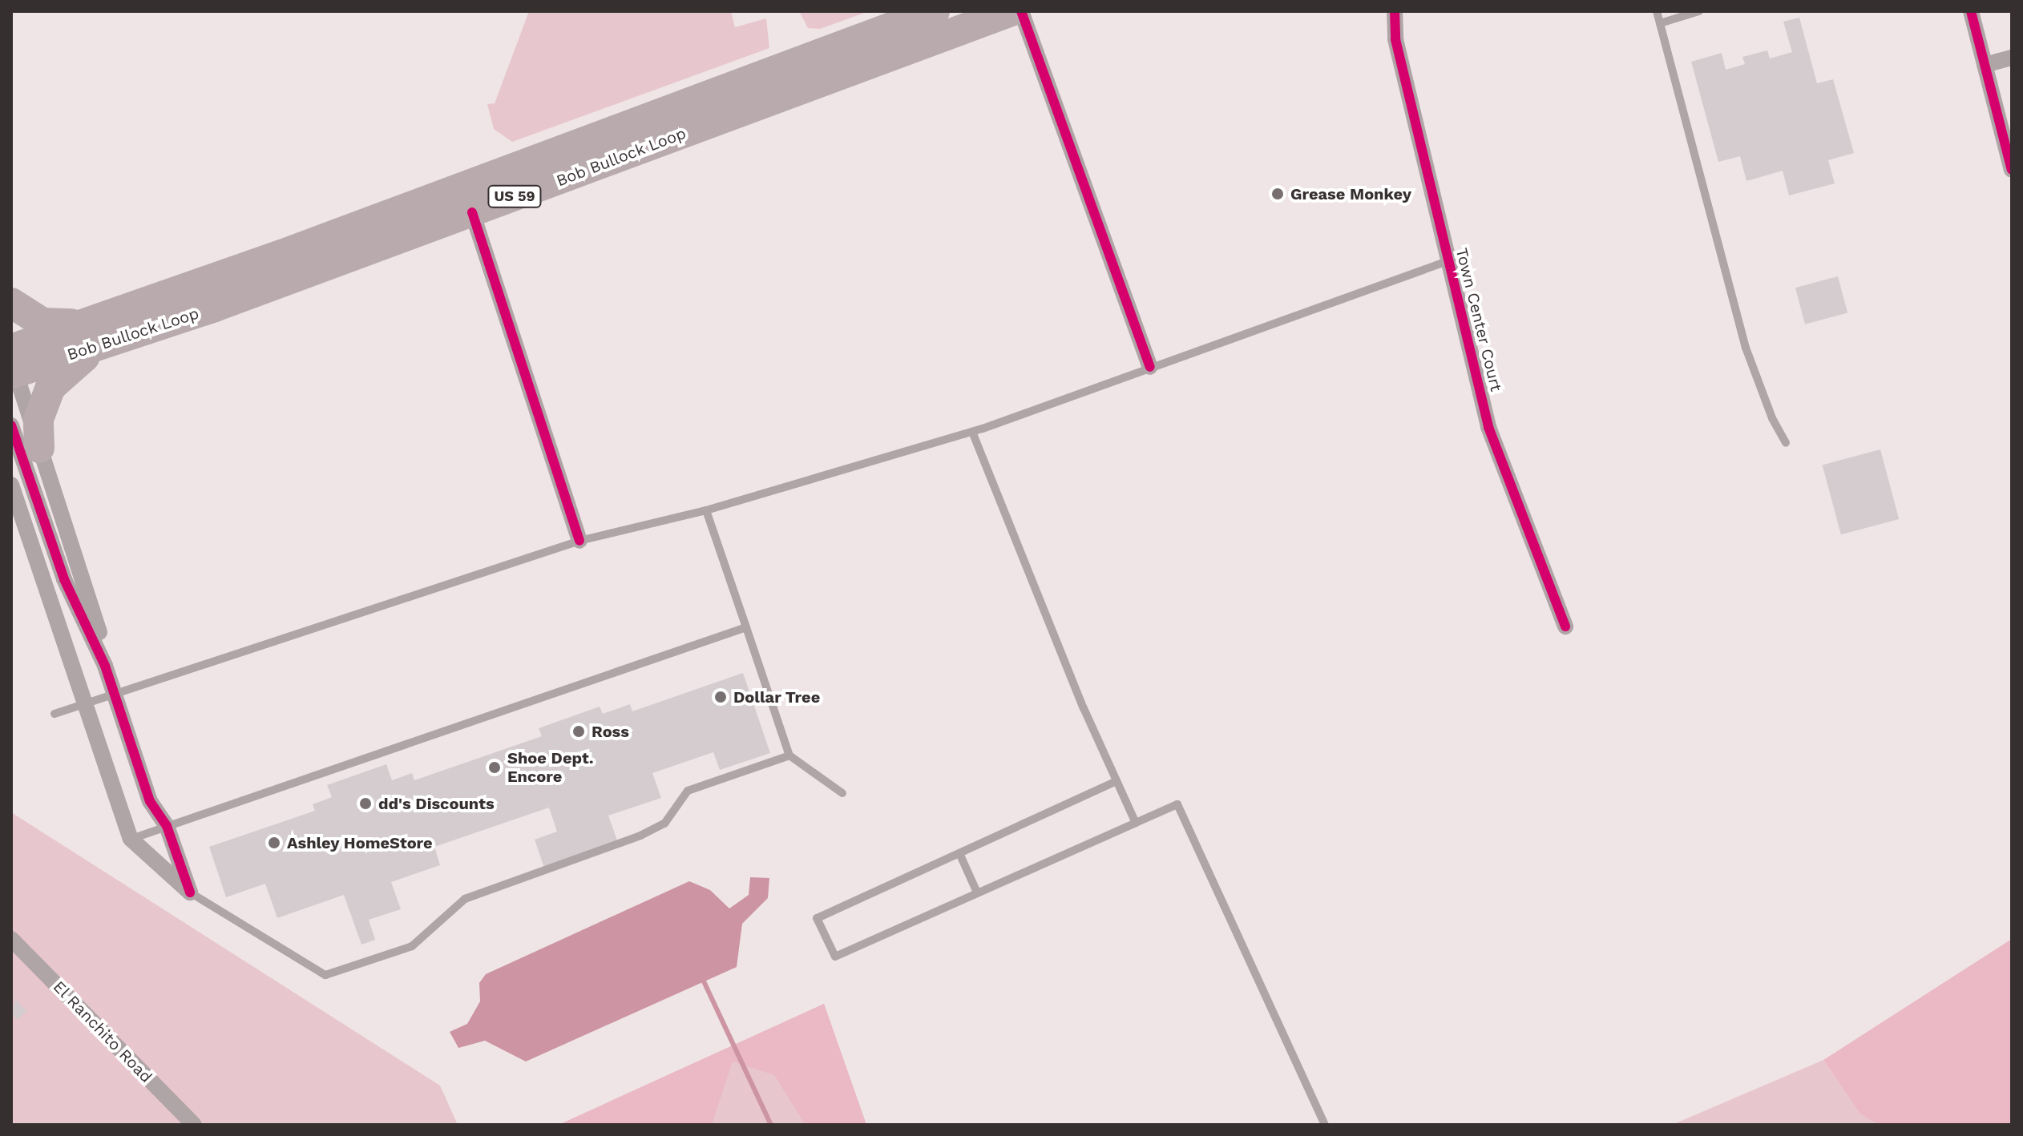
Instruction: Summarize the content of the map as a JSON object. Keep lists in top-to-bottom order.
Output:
{
  "streets": {
    "highway": ["Bob Bullock Loop", "US 59"],
    "street": ["Town Center Court", "El Ranchito Road"]
  },
  "places": [
    "Grease Monkey",
    "Dollar Tree",
    "Ross",
    "Shoe Dept. Encore",
    "dd's Discounts",
    "Ashley HomeStore"
  ]
}
